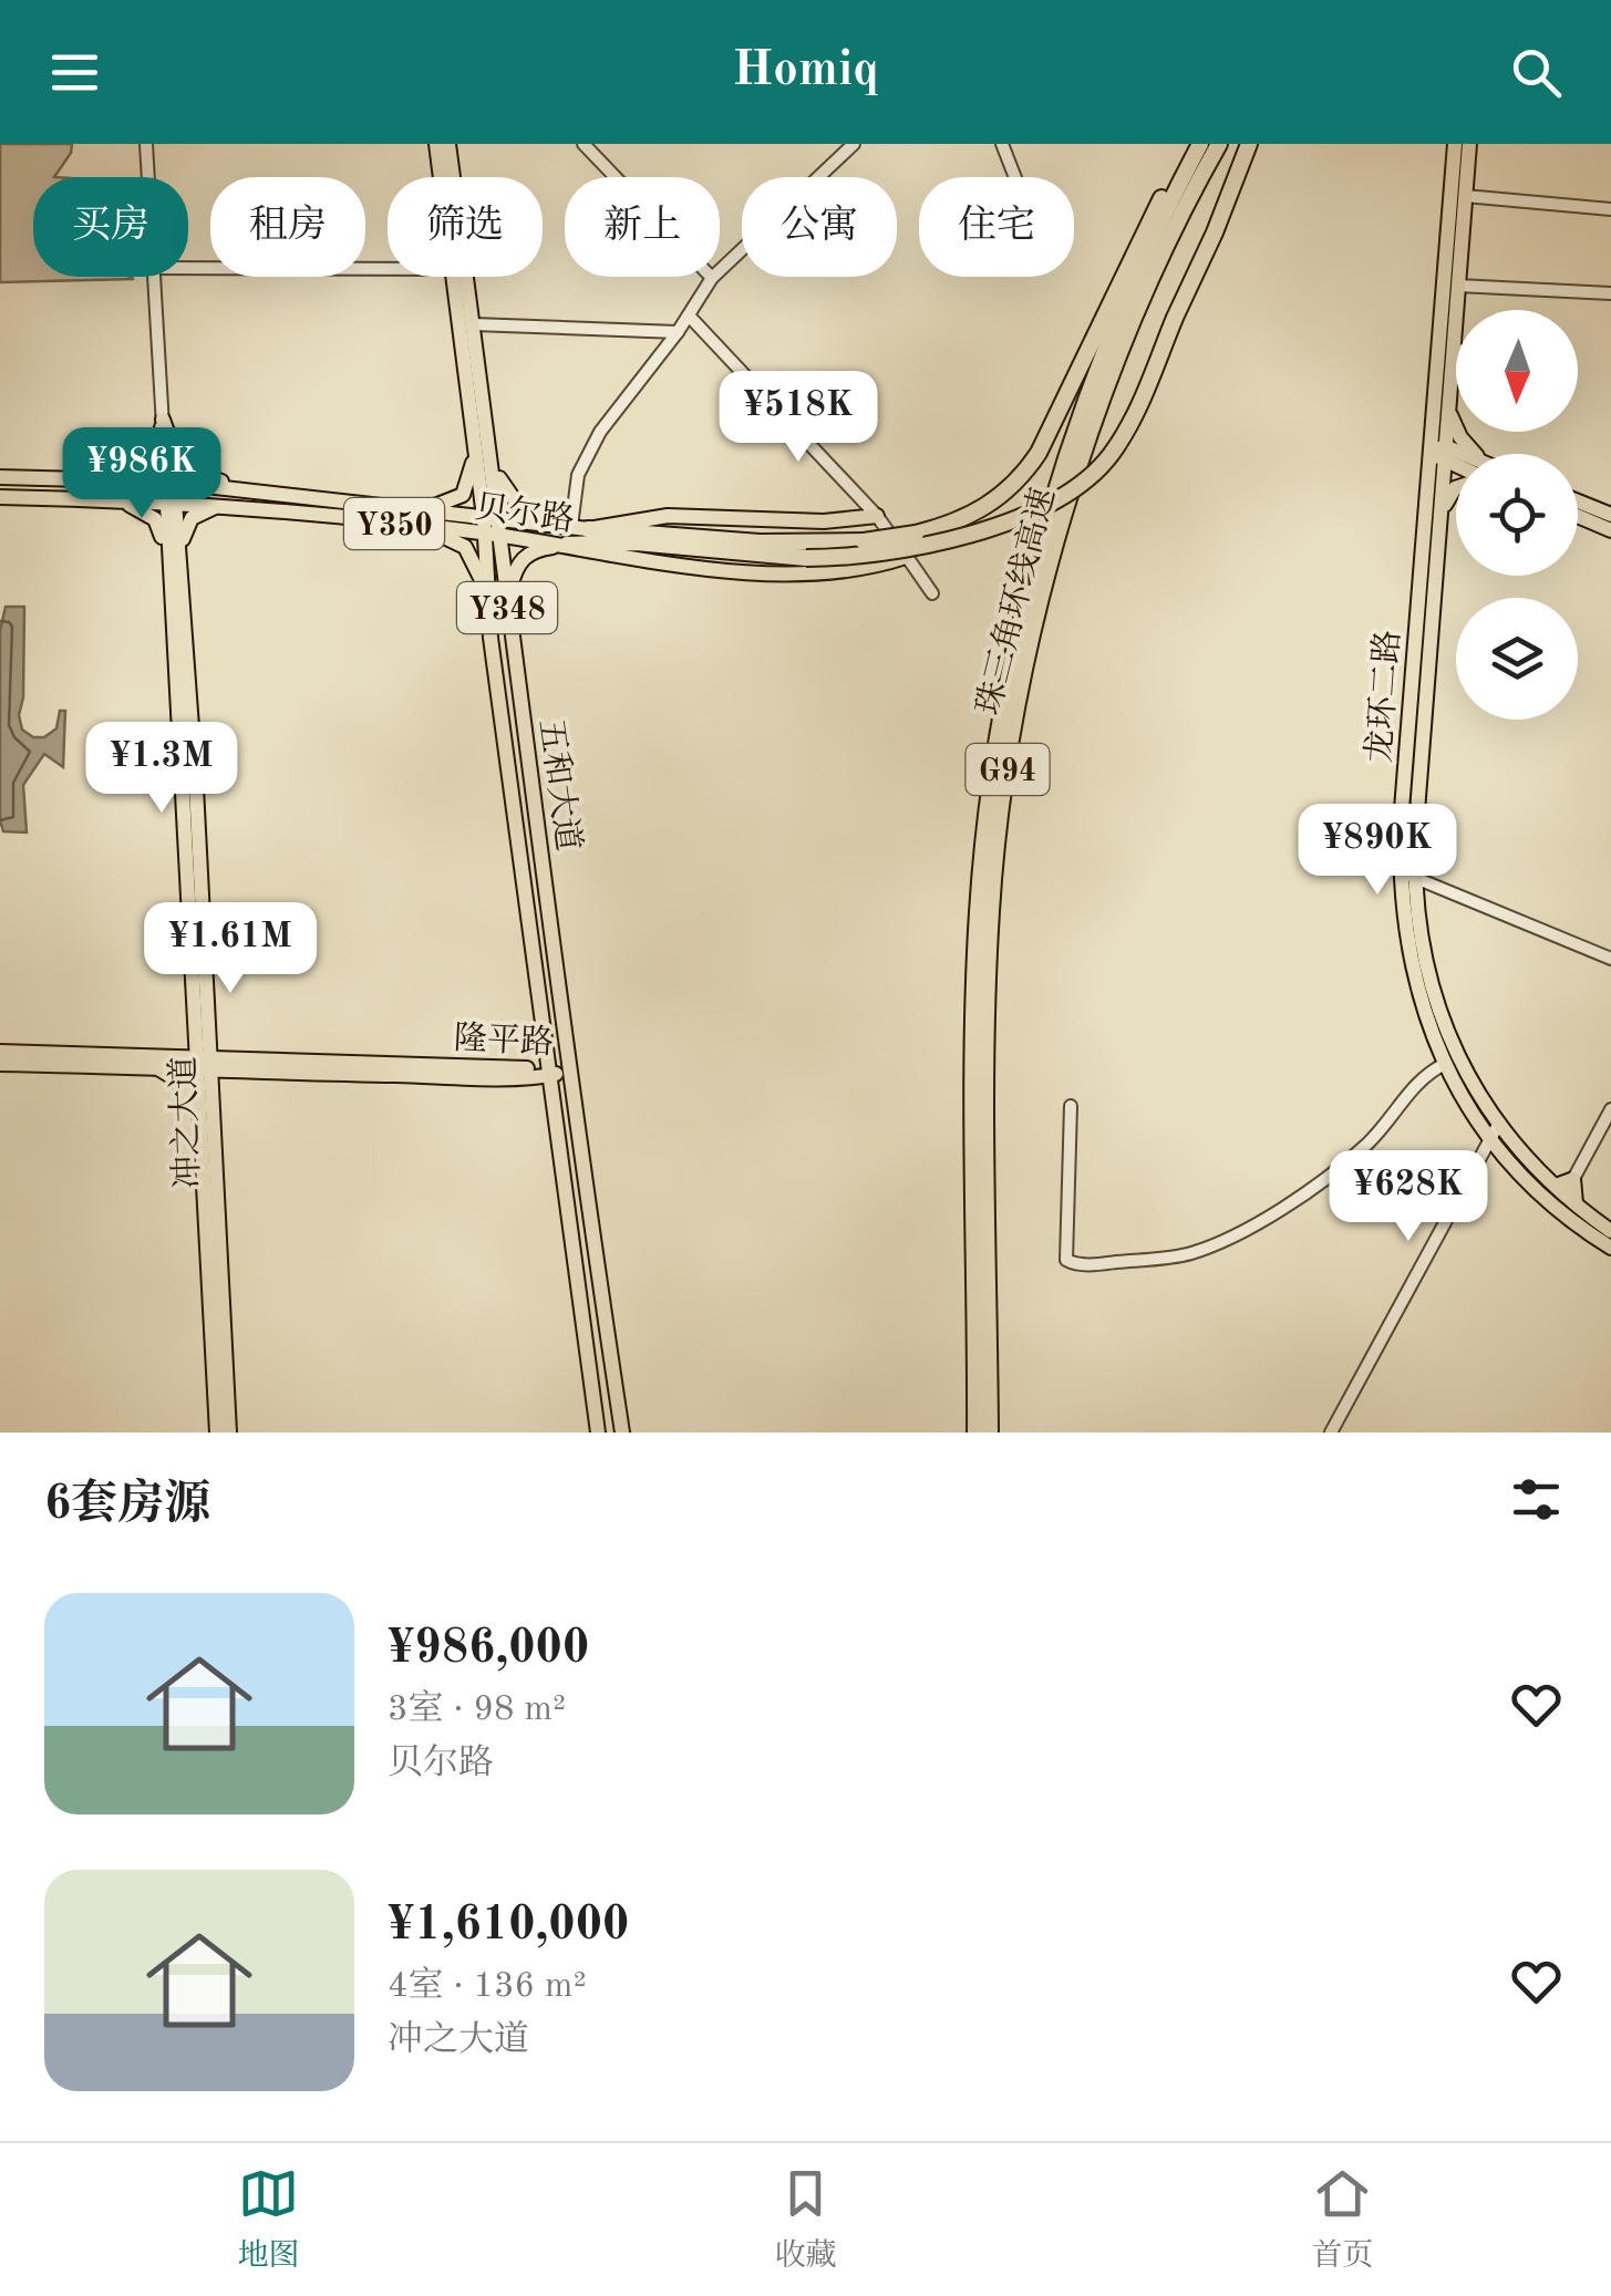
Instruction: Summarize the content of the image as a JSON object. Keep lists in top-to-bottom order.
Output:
{
  "streets": {
    "highway": ["珠三角环线高速", "G94"],
    "main road": [
      "贝尔路",
      "Y350",
      "Y348",
      "龙环二路",
      "五和大道",
      "隆平路",
      "冲之大道"
    ]
  },
  "crossings": [
    ["贝尔路", "五和大道"],
    ["贝尔路", "冲之大道"],
    ["五和大道", "隆平路"],
    ["隆平路", "冲之大道"]
  ],
  "north": "bottom",
  "page": {
    "header": "Homiq",
    "chip": [
      "买房",
      "租房",
      "筛选",
      "新上",
      "公寓",
      "住宅"
    ],
    "price": [
      "¥518K",
      "¥986K",
      "¥1.3M",
      "¥890K",
      "¥1.61M",
      "¥628K"
    ],
    "heading": "6套房源",
    "list": [
      {
        "name": "¥986,000",
        "note": "3室 · 98 m² · 贝尔路"
      },
      {
        "name": "¥1,610,000",
        "note": "4室 · 136 m² · 冲之大道"
      }
    ],
    "tabs": ["地图", "收藏", "首页"]
  }
}
